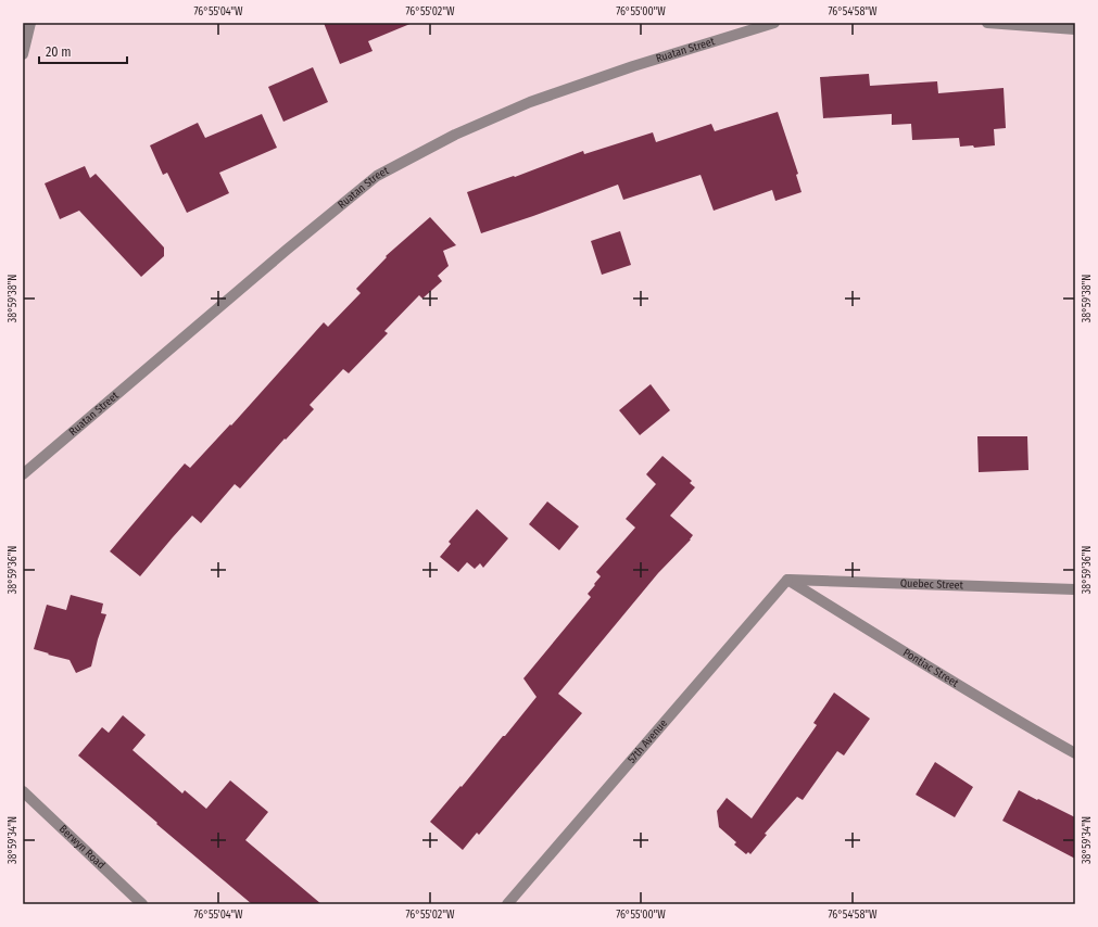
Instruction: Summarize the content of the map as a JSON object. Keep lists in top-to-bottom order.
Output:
{
  "streets": {
    "street": [
      "Ruatan Street",
      "Quebec Street",
      "Pontiac Street",
      "57th Avenue",
      "Berwyn Road"
    ]
  },
  "crossings": [
    ["Quebec Street", "Pontiac Street"],
    ["Quebec Street", "57th Avenue"],
    ["Pontiac Street", "57th Avenue"]
  ],
  "scale_bar": "20 m",
  "coordinates": [
    "76°55'04\"W",
    "76°55'02\"W",
    "76°55'00\"W",
    "76°54'58\"W",
    "38°59'38\"N",
    "38°59'36\"N",
    "38°59'34\"N"
  ]
}
